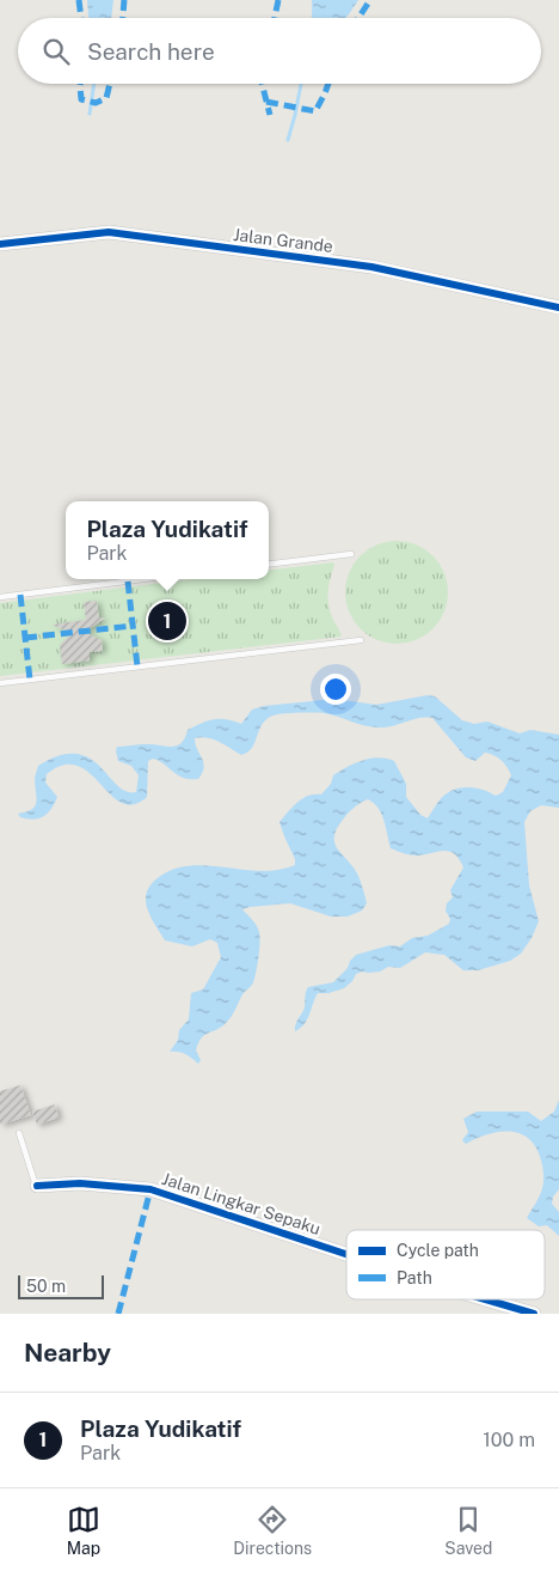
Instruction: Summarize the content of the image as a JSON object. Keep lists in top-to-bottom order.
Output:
{
  "streets": {
    "street": ["Jalan Grande", "Jalan Lingkar Sepaku"]
  },
  "legend": ["Cycle path", "Path"],
  "scale_bar": "50 m",
  "page": {
    "search": "Search here",
    "popup": ["Plaza Yudikatif", "Park"],
    "pins": "1",
    "scale": "50 m",
    "heading": "Nearby",
    "list": [
      {
        "mark": "1",
        "name": "Plaza Yudikatif",
        "note": "Park",
        "value": "100 m"
      }
    ],
    "nav": ["Map", "Directions", "Saved"]
  }
}
